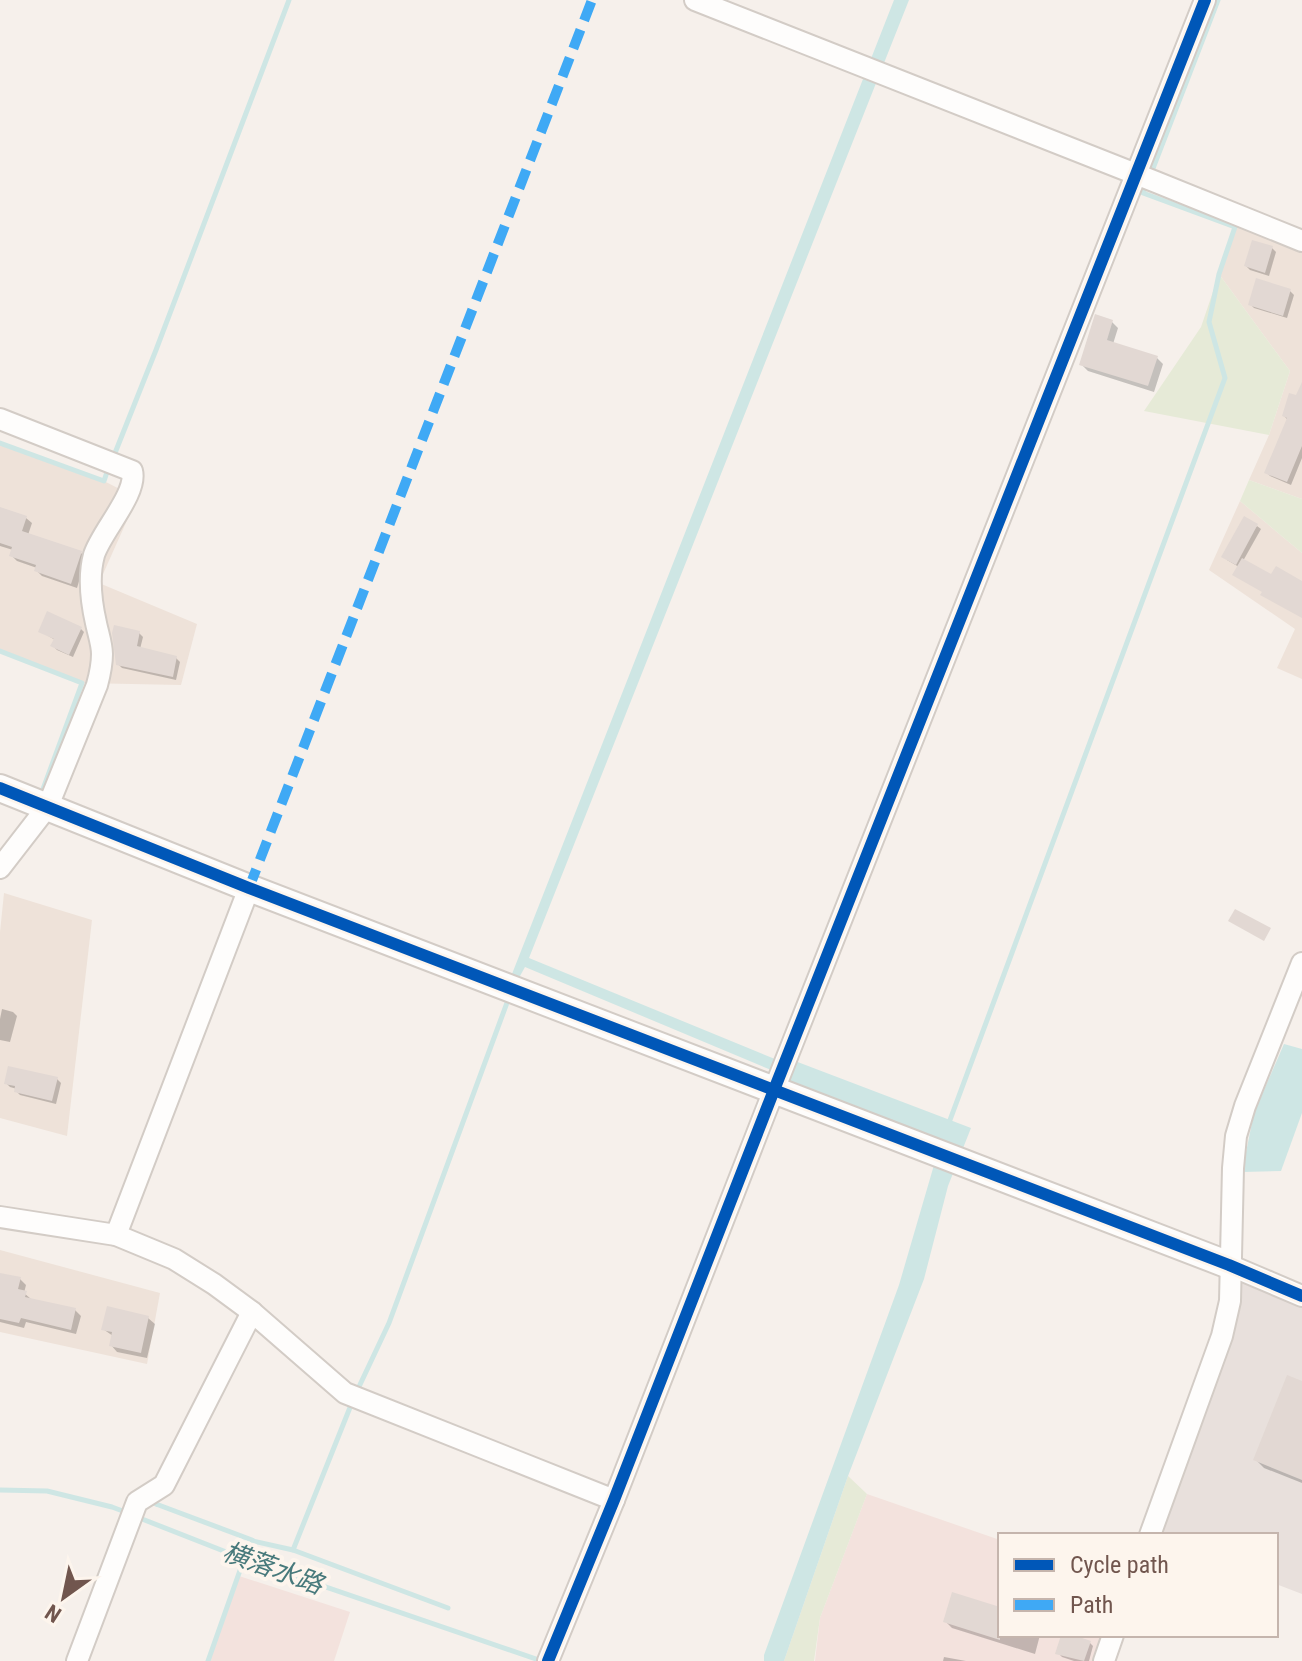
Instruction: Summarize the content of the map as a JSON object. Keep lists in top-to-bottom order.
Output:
{
  "water": ["横落水路"],
  "legend": ["Cycle path", "Path"],
  "north": "bottom left"
}
